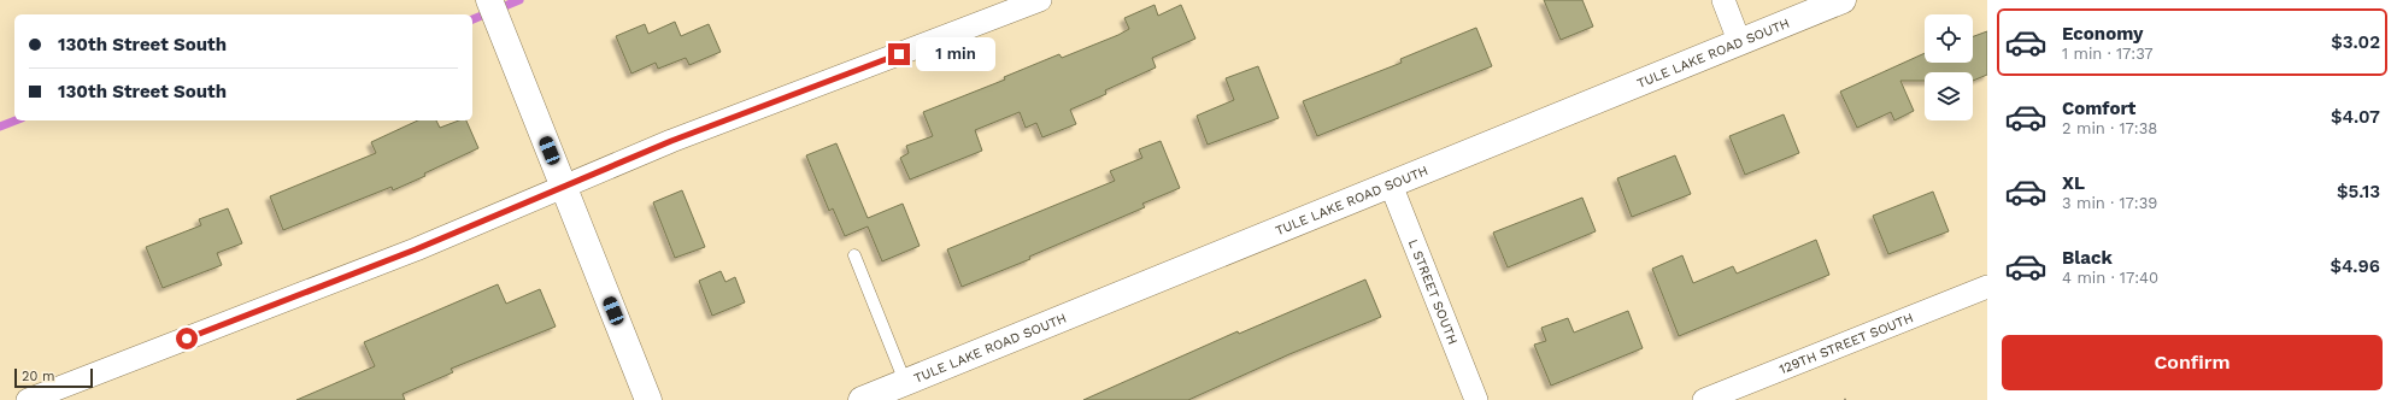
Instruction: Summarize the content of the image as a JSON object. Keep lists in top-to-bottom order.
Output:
{
  "streets": {
    "street": ["TULE LAKE ROAD SOUTH", "L STREET SOUTH", "129TH STREET SOUTH"]
  },
  "crossings": [
    ["TULE LAKE ROAD SOUTH", "L STREET SOUTH"]
  ],
  "scale_bar": "20 m",
  "page": {
    "list": [
      {
        "name": "Economy",
        "note": "1 min · 17:37",
        "value": "$3.02"
      },
      {
        "name": "Comfort",
        "note": "2 min · 17:38",
        "value": "$4.07"
      },
      {
        "name": "XL",
        "note": "3 min · 17:39",
        "value": "$5.13"
      },
      {
        "name": "Black",
        "note": "4 min · 17:40",
        "value": "$4.96"
      }
    ],
    "banner": ["130th Street South", "130th Street South"],
    "bubble": "1 min",
    "buttons": "Confirm",
    "scale": "20 m"
  }
}
